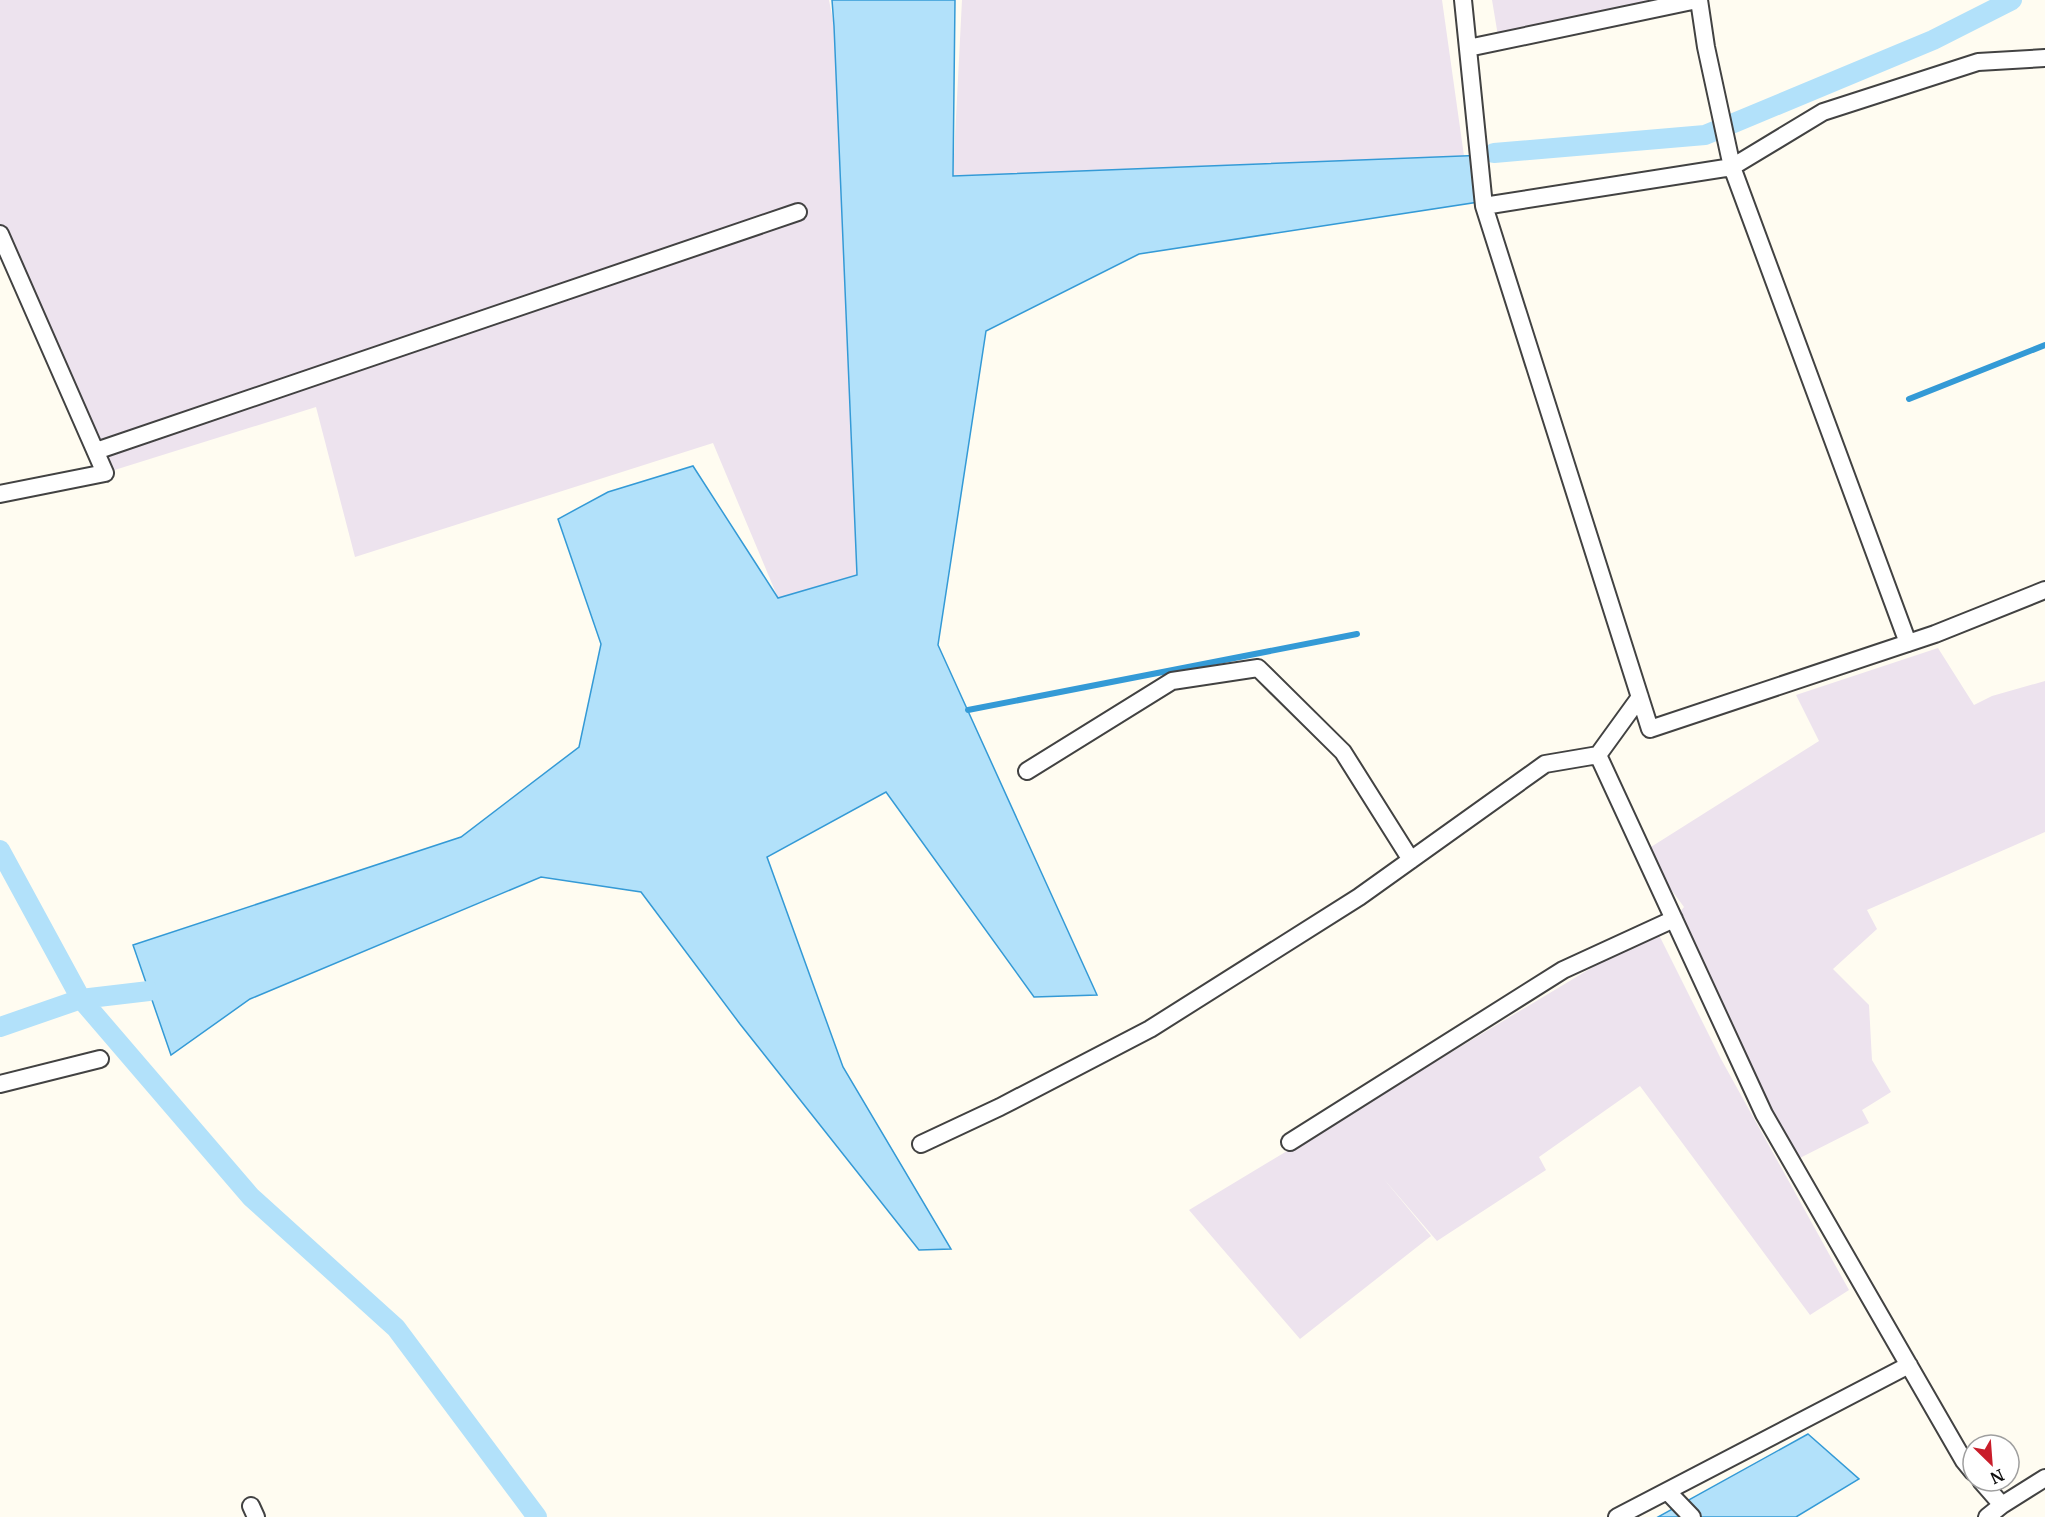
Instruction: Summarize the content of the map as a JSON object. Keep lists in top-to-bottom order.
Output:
{
  "north": "bottom right"
}
